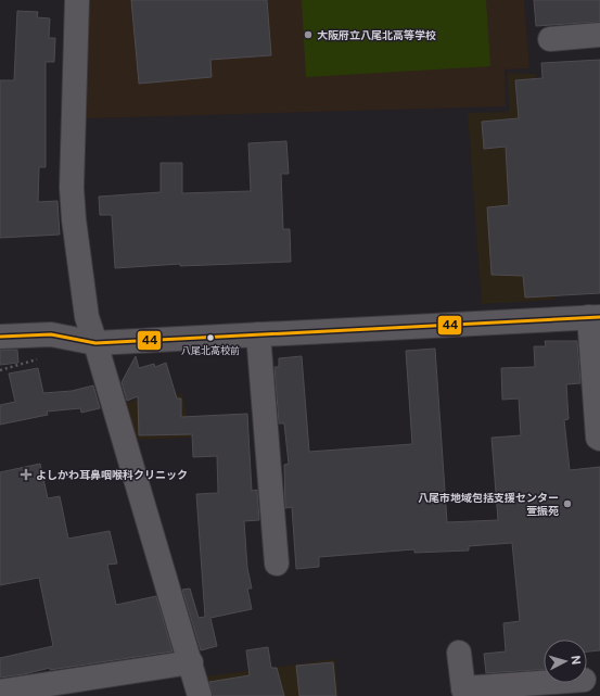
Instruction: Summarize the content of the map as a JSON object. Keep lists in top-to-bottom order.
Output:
{
  "places": {
    "other": ["大阪府立八尾北高等学校", "八尾北高校前", "八尾市地域包括支援センター 萱振苑"],
    "health": ["よしかわ耳鼻咽喉科クリニック"]
  },
  "lines": ["transit line 44"],
  "north": "right"
}
